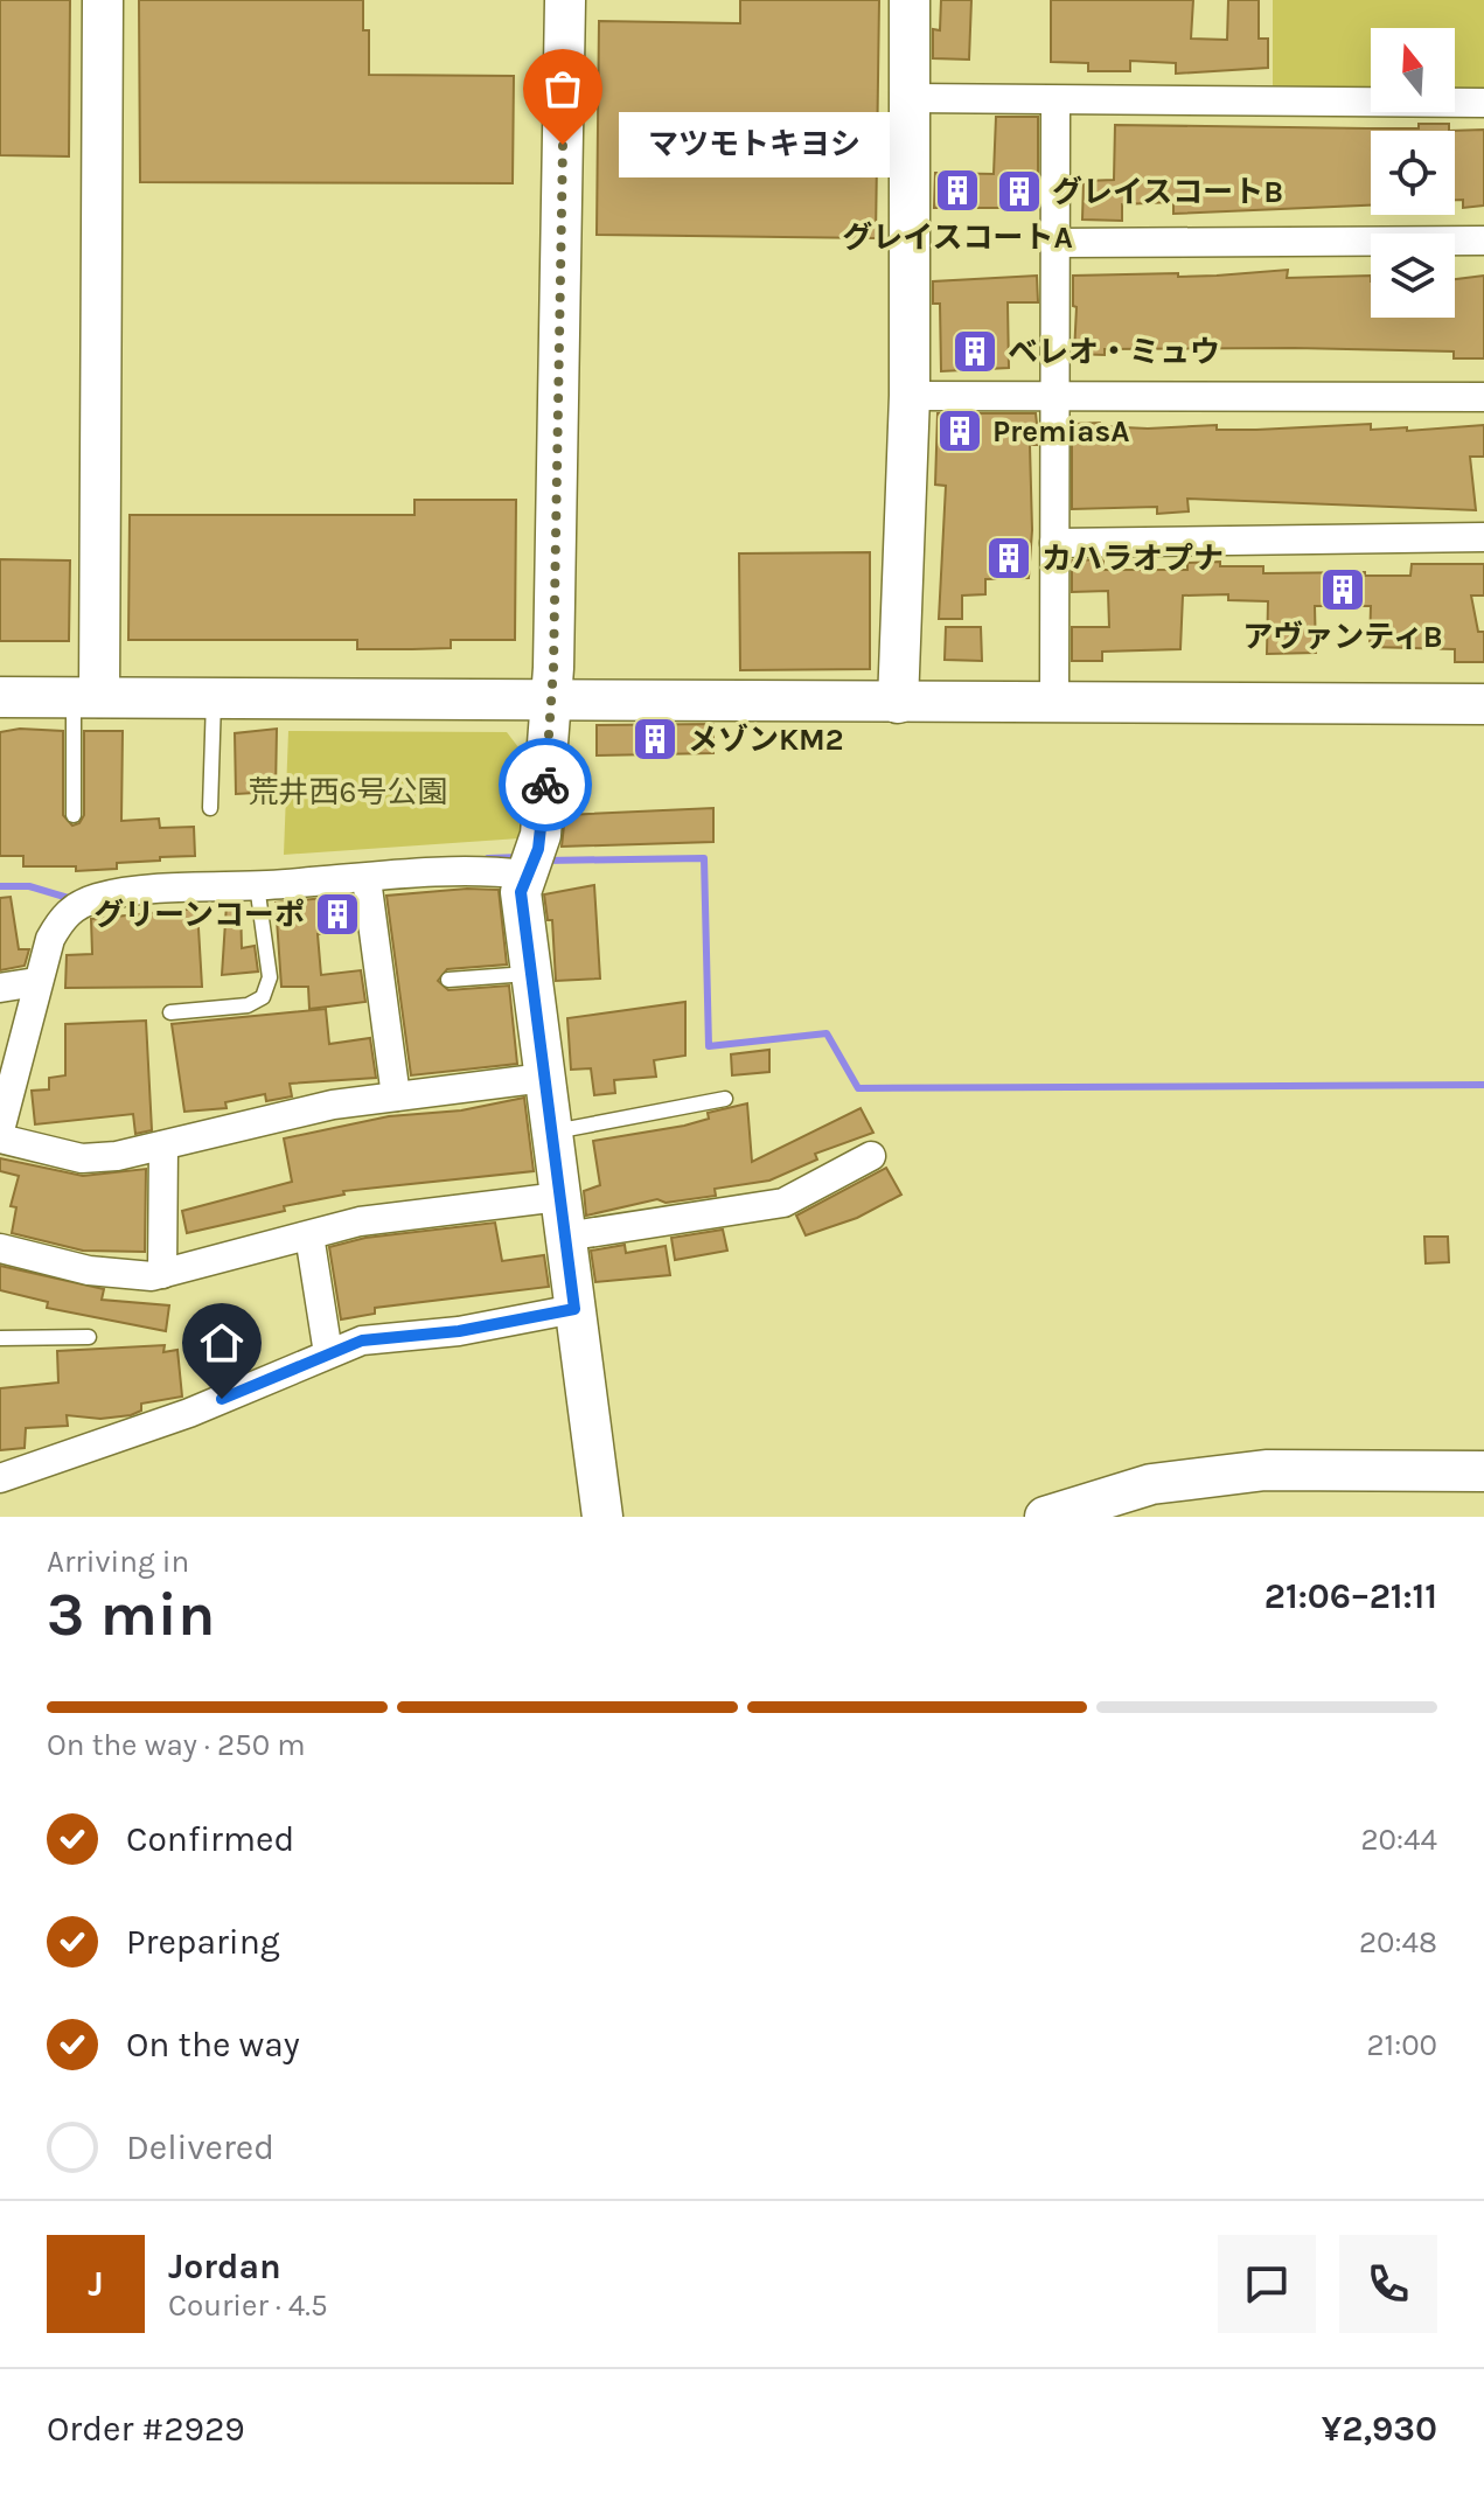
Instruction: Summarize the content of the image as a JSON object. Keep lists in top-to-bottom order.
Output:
{
  "parks": ["荒井西6号公園"],
  "places": {
    "other": ["マツモトキヨシ"],
    "building": [
      "グレイスコートA",
      "グレイスコートB",
      "ベレオ・ミュウ",
      "PremiasA",
      "カハラオプナ",
      "アヴァンティB",
      "メゾンKM2",
      "グリーンコーポ"
    ]
  },
  "north": "top",
  "page": {
    "bubble": "マツモトキヨシ",
    "heading": ["3 min", "Arriving in", "21:06–21:11"],
    "panel": [
      "Jordan",
      "Courier · 4.5",
      "Order #2929",
      "¥2,930"
    ],
    "bar": "On the way · 250 m",
    "list": [
      ["Confirmed", "20:44"],
      ["Preparing", "20:48"],
      ["On the way", "21:00"],
      "Delivered"
    ],
    "round": "J"
  }
}
